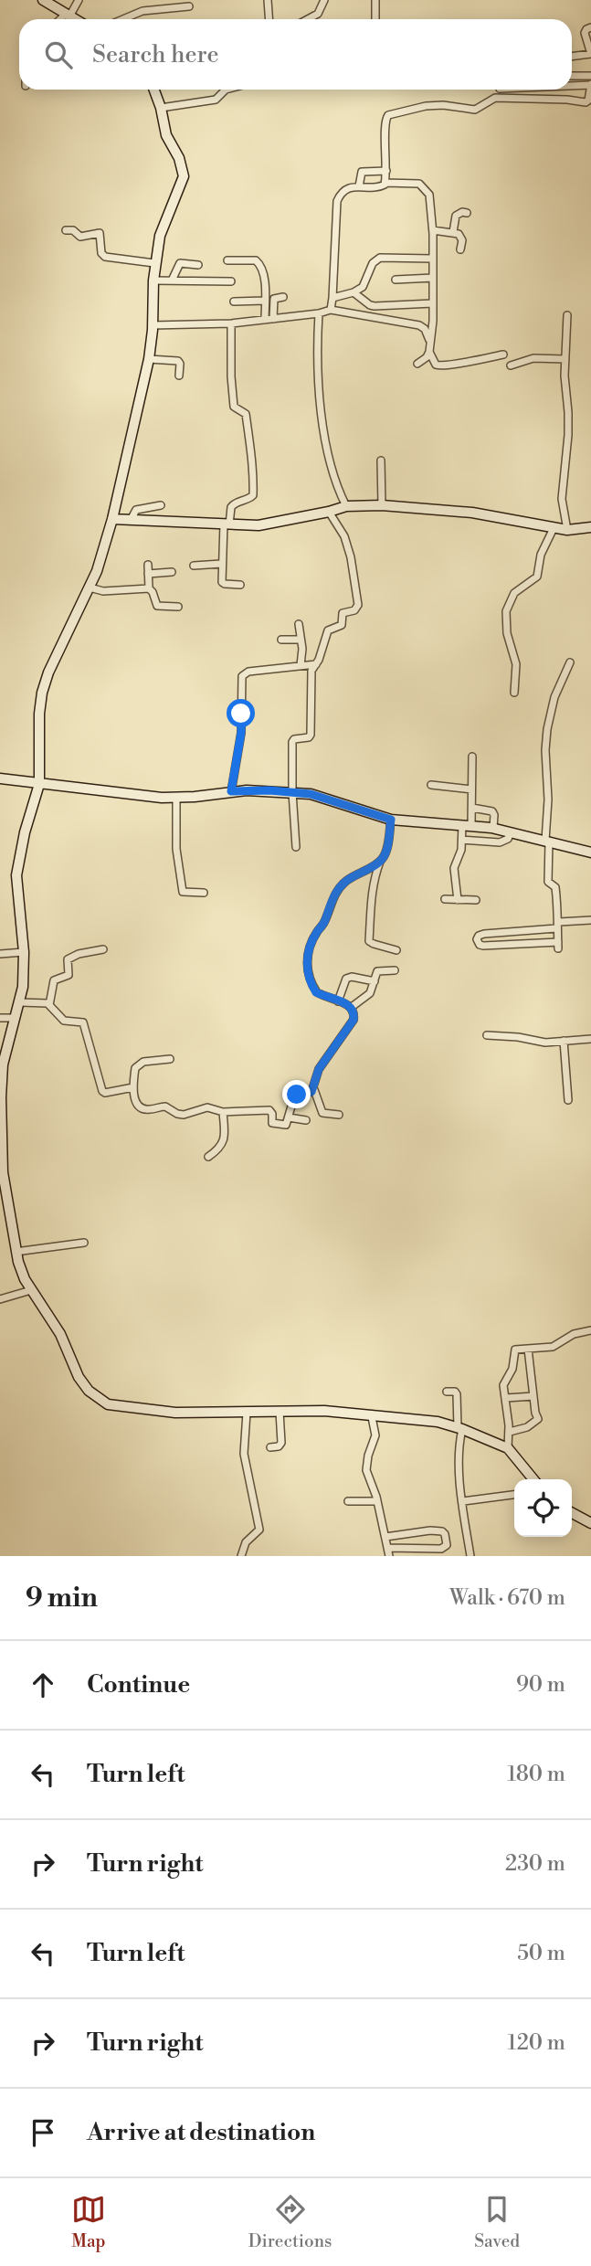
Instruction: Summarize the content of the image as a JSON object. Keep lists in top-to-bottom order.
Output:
{
  "page": {
    "search": "Search here",
    "heading": ["9 min", "Walk · 670 m"],
    "list": [
      ["Continue", "90 m"],
      ["Turn left", "180 m"],
      ["Turn right", "230 m"],
      ["Turn left", "50 m"],
      ["Turn right", "120 m"],
      "Arrive at destination"
    ],
    "nav": ["Map", "Directions", "Saved"]
  }
}
